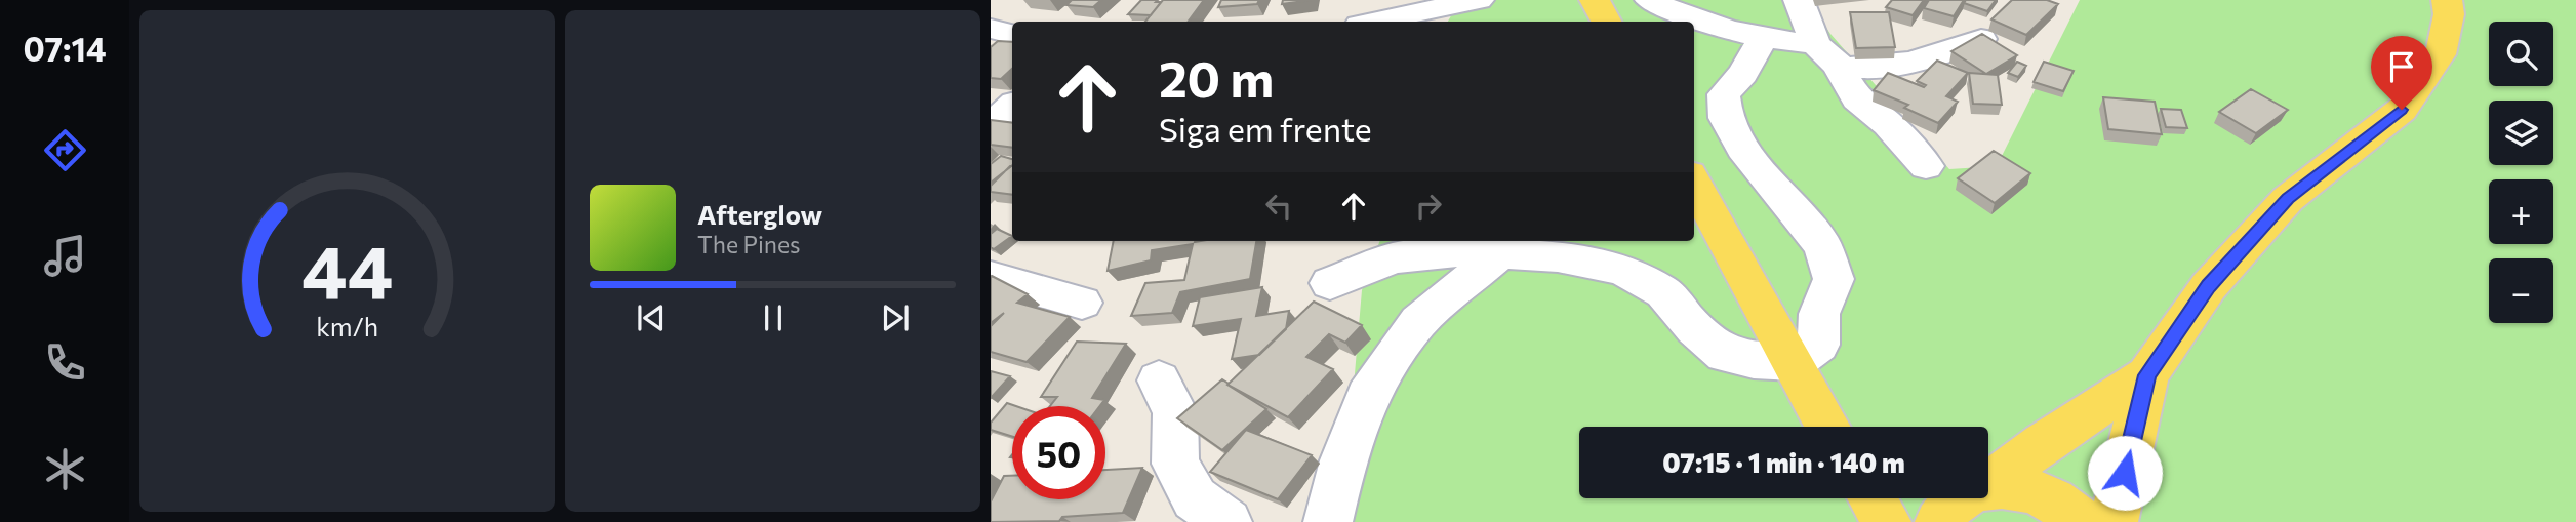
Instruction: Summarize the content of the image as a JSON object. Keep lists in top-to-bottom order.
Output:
{
  "page": {
    "tabs": "07:14",
    "map_buttons": ["+", "−"],
    "turn": ["20 m", "Siga em frente"],
    "song": ["Afterglow", "The Pines"],
    "limit": "50",
    "trip": "07:15 · 1 min · 140 m",
    "gauge": ["44", "km/h"]
  }
}
